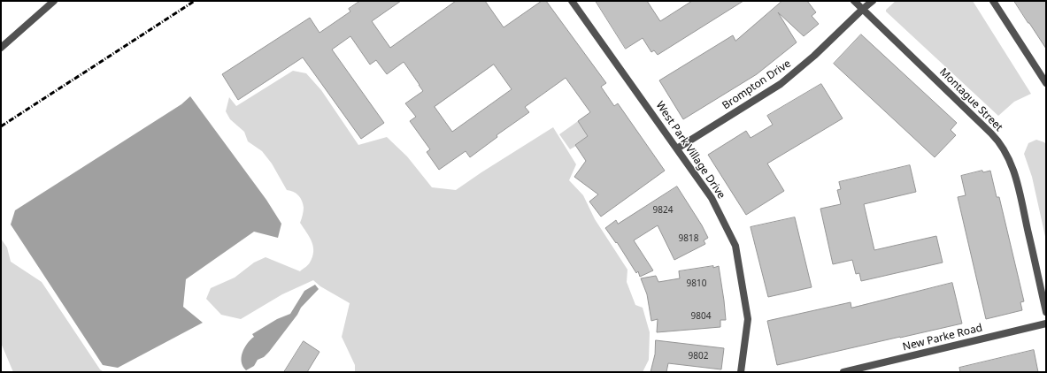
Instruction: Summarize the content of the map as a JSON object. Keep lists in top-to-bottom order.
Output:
{
  "streets": {
    "street": [
      "Brompton Drive",
      "Montague Street",
      "West Park Village Drive",
      "New Parke Road"
    ]
  },
  "crossings": [
    ["Brompton Drive", "Montague Street"],
    ["Brompton Drive", "West Park Village Drive"]
  ],
  "house_numbers": [
    "9824",
    "9818",
    "9810",
    "9804",
    "9802"
  ]
}
